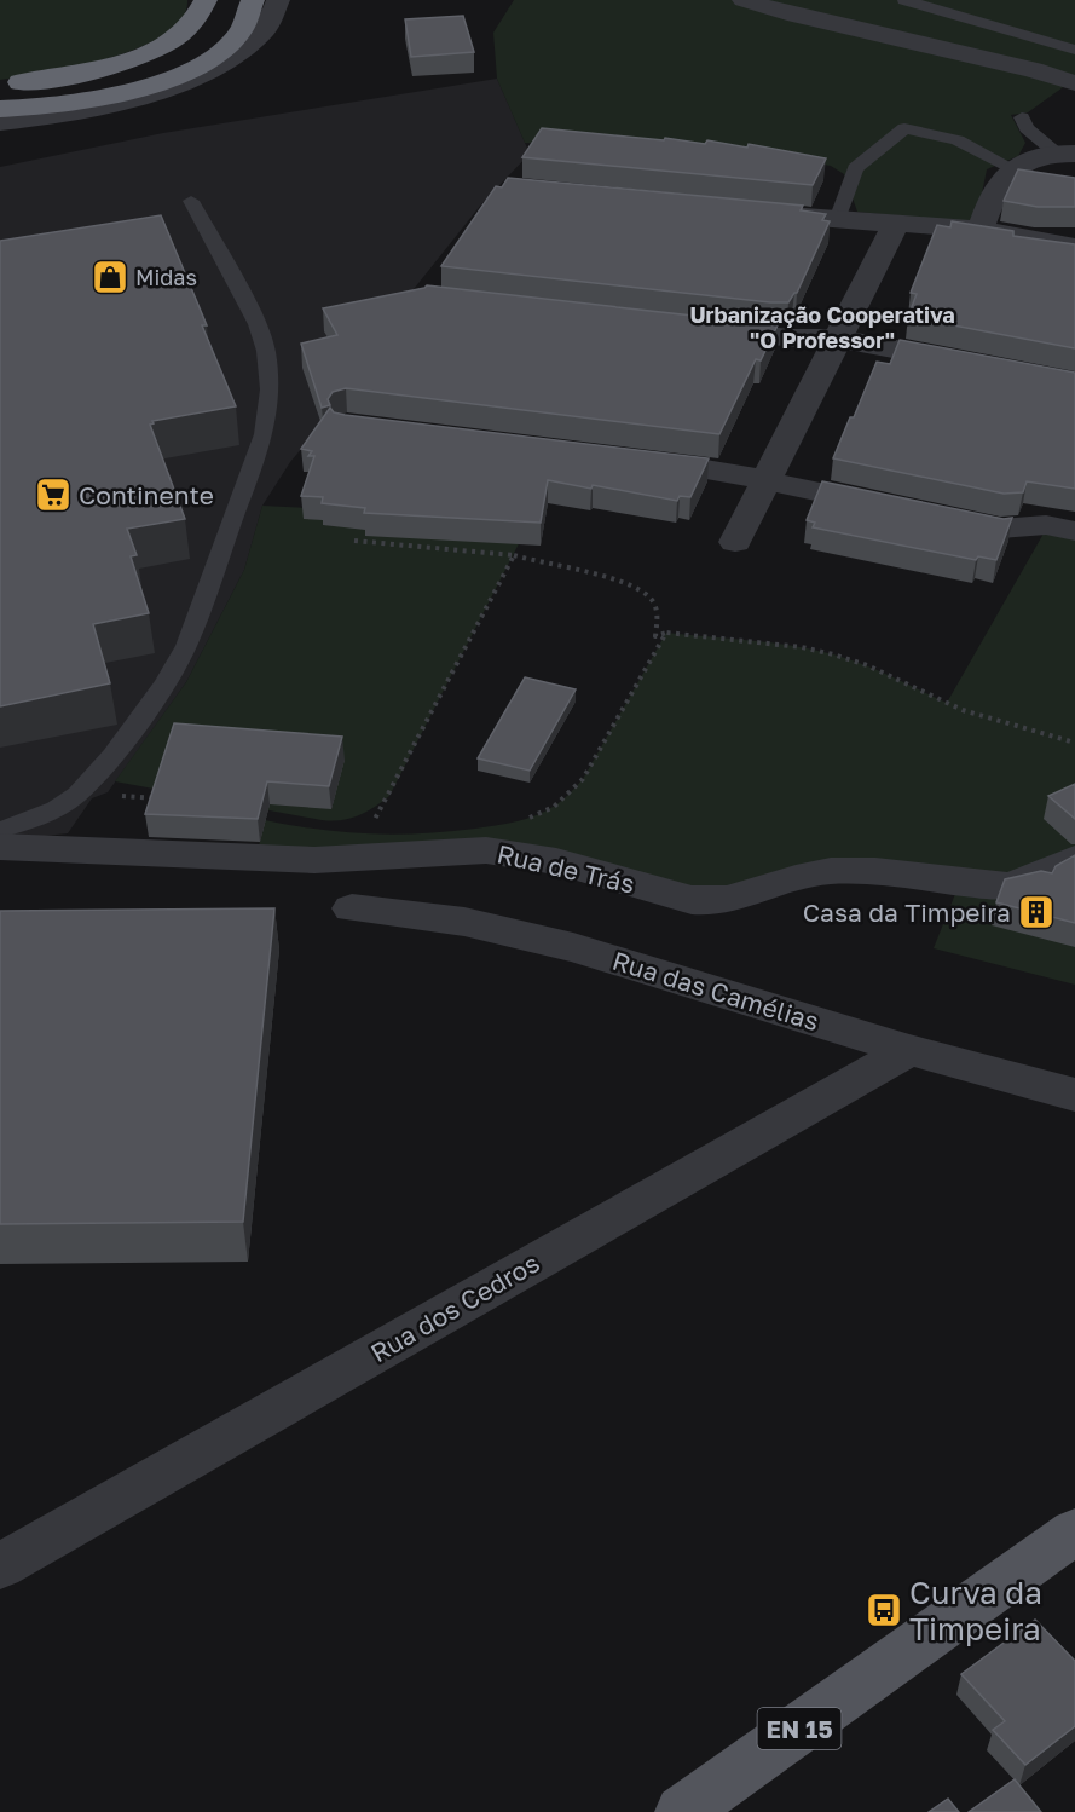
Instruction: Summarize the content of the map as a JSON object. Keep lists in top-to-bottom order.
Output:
{
  "streets": {
    "main road": ["EN 15"],
    "street": ["Rua de Trás", "Rua das Camélias", "Rua dos Cedros"]
  },
  "crossings": [
    ["Rua das Camélias", "Rua dos Cedros"]
  ],
  "districts": ["Urbanização Cooperativa \"O Professor\""],
  "places": {
    "shop": ["Midas"],
    "supermarket": ["Continente"],
    "building": ["Casa da Timpeira"],
    "bus stop": ["Curva da Timpeira"]
  }
}
